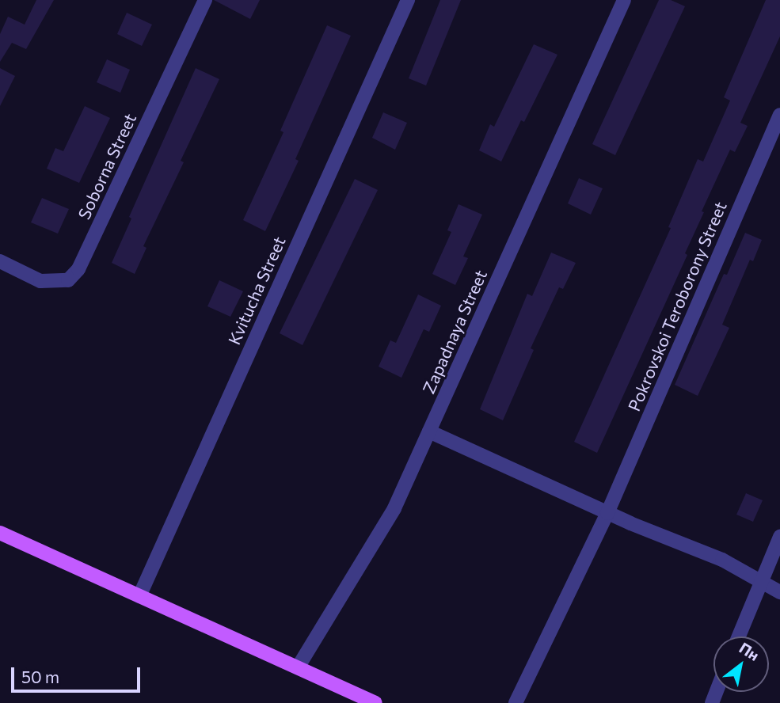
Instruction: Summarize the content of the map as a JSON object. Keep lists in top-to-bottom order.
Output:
{
  "streets": {
    "street": [
      "Soborna Street",
      "Kvіtucha Street",
      "Pokrovskoi Teroborony Street",
      "Zapadnaya Street"
    ]
  },
  "scale_bar": "50 m",
  "north": "top right"
}
